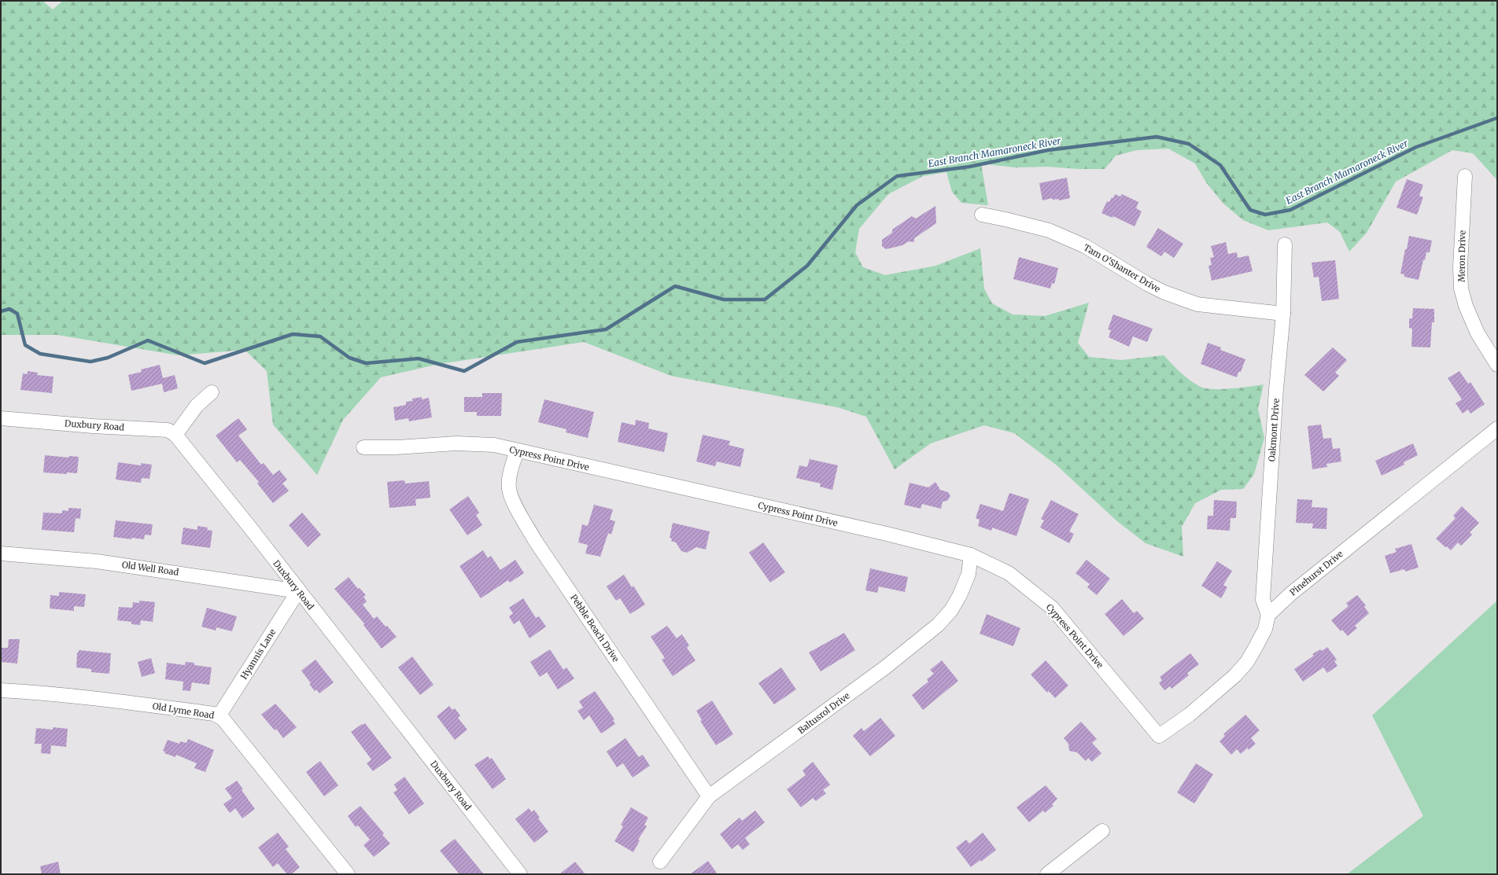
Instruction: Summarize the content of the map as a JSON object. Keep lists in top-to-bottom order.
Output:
{
  "streets": {
    "street": [
      "Meron Drive",
      "Tam O'Shanter Drive",
      "Duxbury Road",
      "Oakmont Drive",
      "Cypress Point Drive",
      "Old Well Road",
      "Pinehurst Drive",
      "Pebble Beach Drive",
      "Hyannis Lane",
      "Old Lyme Road",
      "Baltusrol Drive"
    ]
  },
  "crossings": [
    ["Tam O'Shanter Drive", "Oakmont Drive"],
    ["Duxbury Road", "Old Well Road"],
    ["Duxbury Road", "Hyannis Lane"],
    ["Oakmont Drive", "Cypress Point Drive"],
    ["Oakmont Drive", "Pinehurst Drive"],
    ["Cypress Point Drive", "Pinehurst Drive"],
    ["Cypress Point Drive", "Pebble Beach Drive"],
    ["Cypress Point Drive", "Baltusrol Drive"],
    ["Old Well Road", "Hyannis Lane"],
    ["Pebble Beach Drive", "Baltusrol Drive"],
    ["Hyannis Lane", "Old Lyme Road"]
  ],
  "water": ["East Branch Mamaroneck River"]
}
